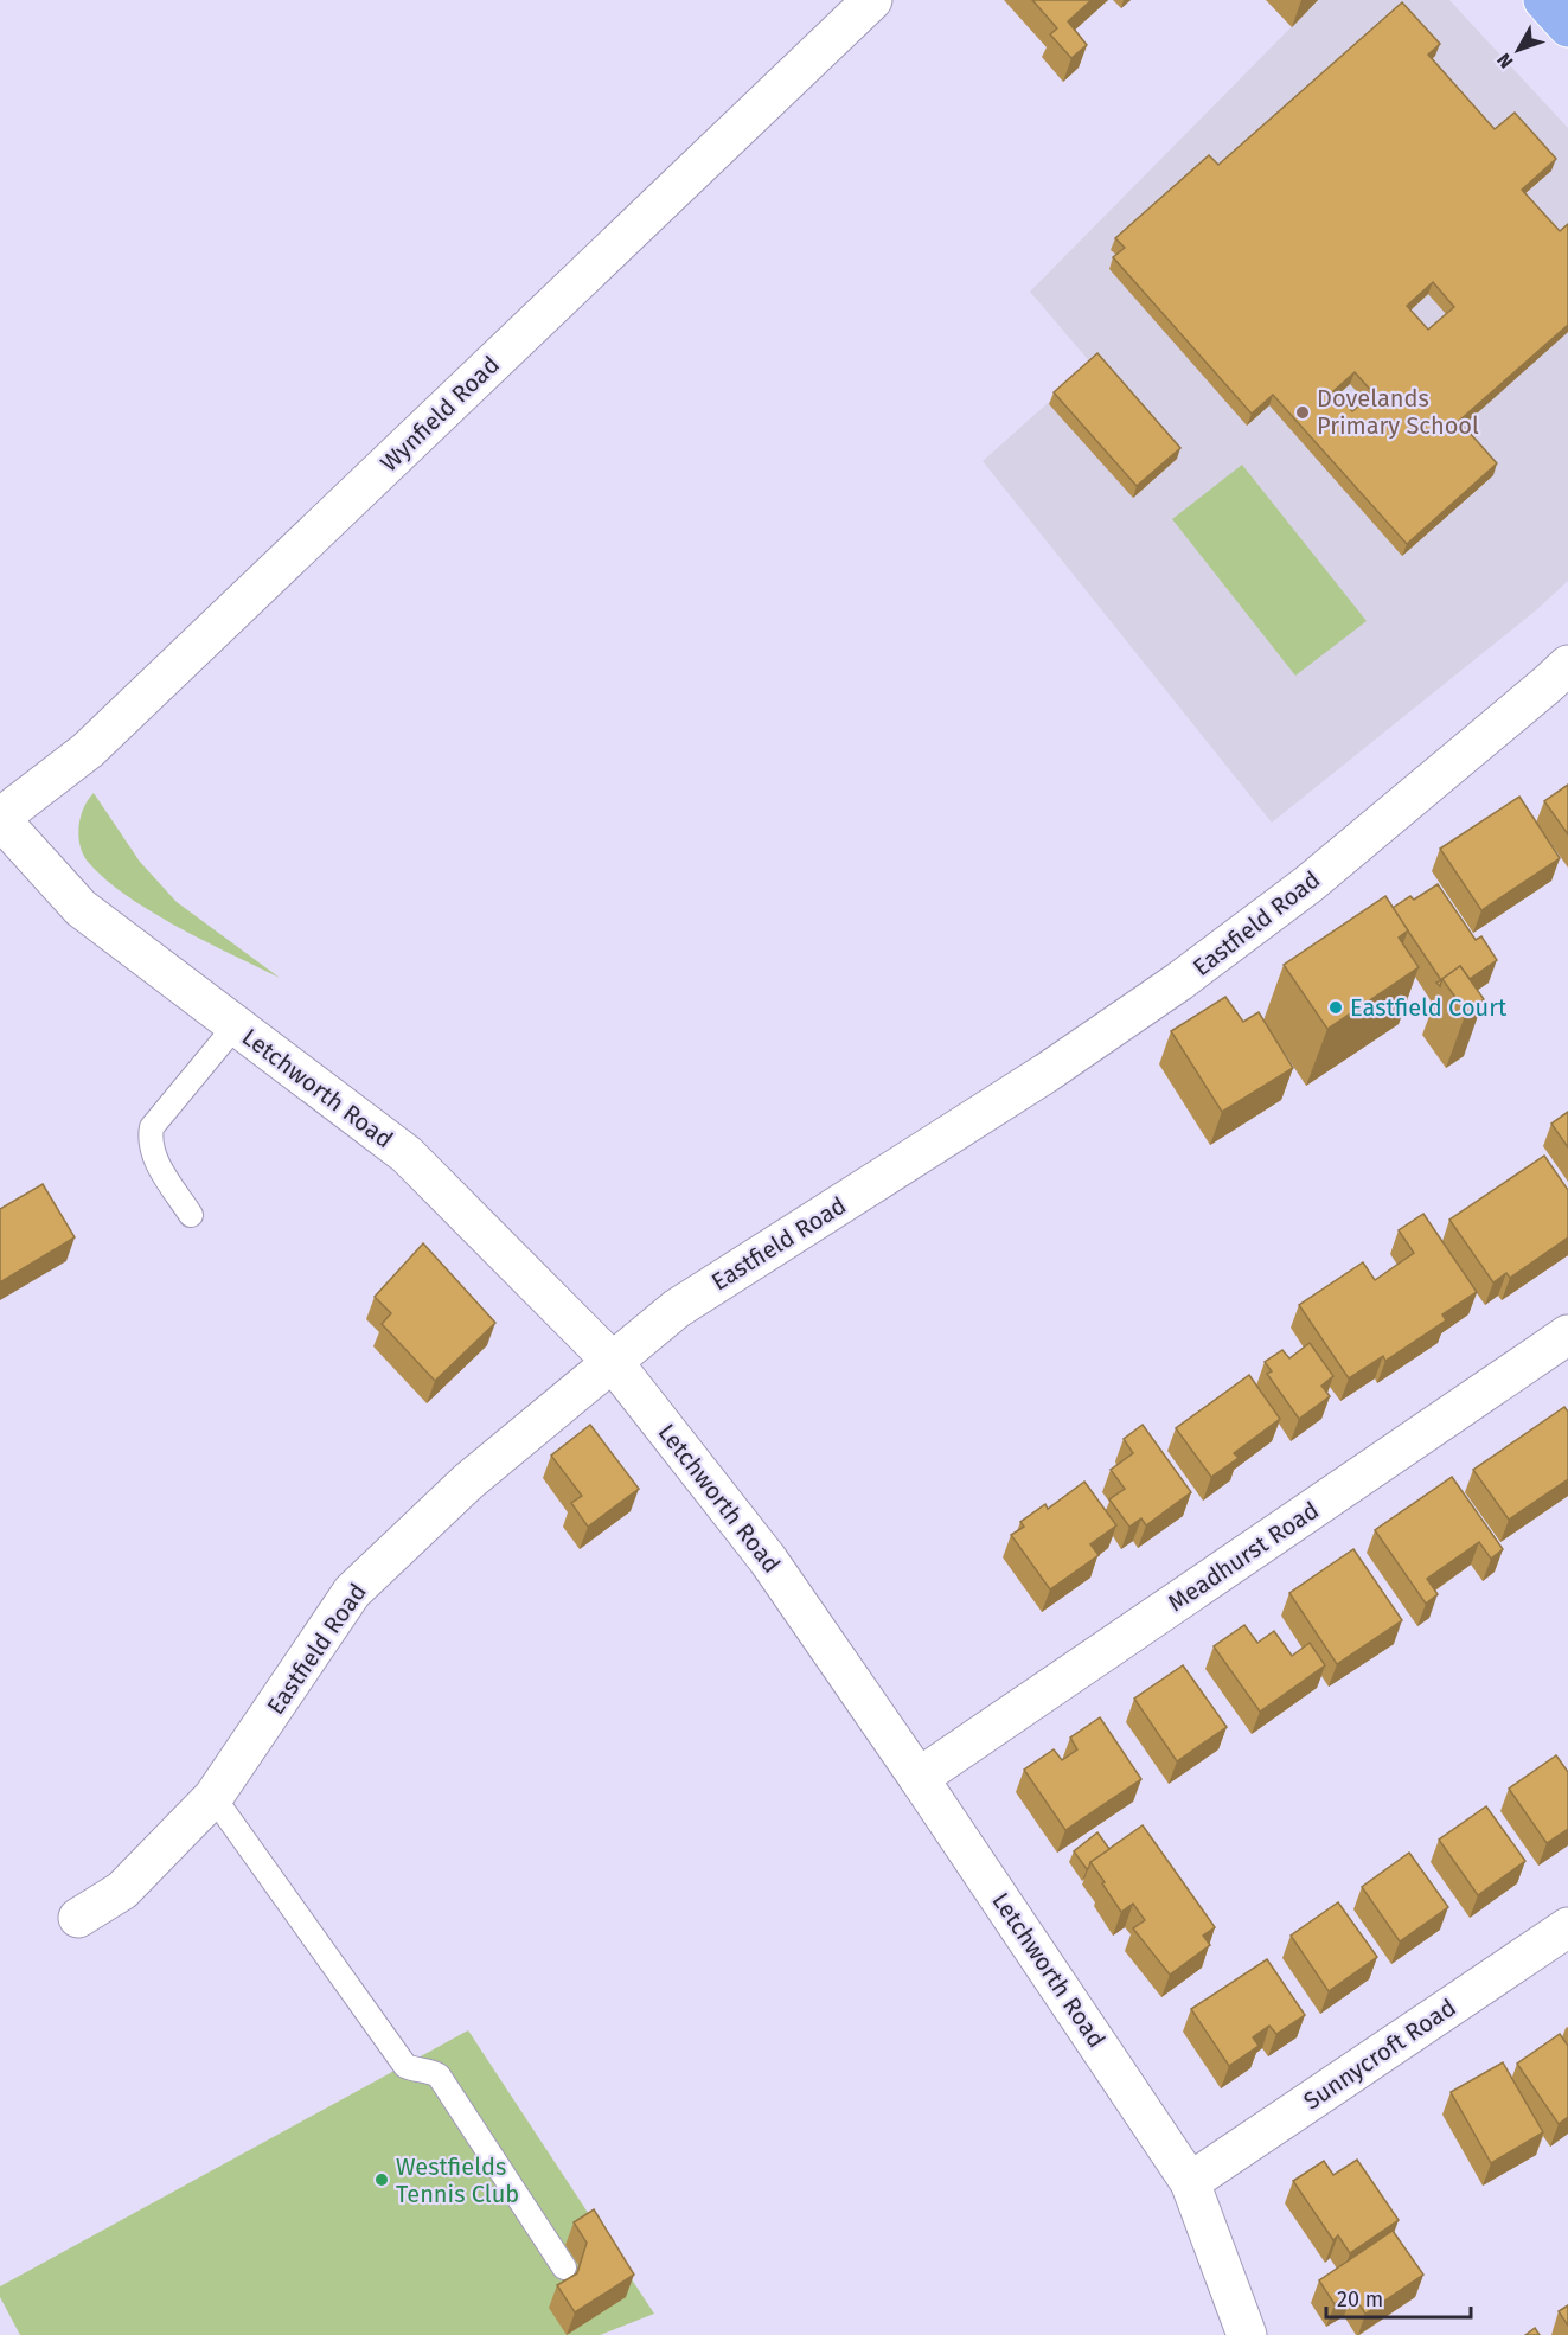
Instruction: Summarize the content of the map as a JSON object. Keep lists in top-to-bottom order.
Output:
{
  "streets": {
    "street": [
      "Wynfield Road",
      "Eastfield Road",
      "Letchworth Road",
      "Meadhurst Road",
      "Sunnycroft Road"
    ]
  },
  "crossings": [
    ["Wynfield Road", "Letchworth Road"],
    ["Eastfield Road", "Letchworth Road"],
    ["Letchworth Road", "Meadhurst Road"],
    ["Letchworth Road", "Sunnycroft Road"]
  ],
  "places": ["Dovelands Primary School", "Eastfield Court", "Westfields Tennis Club"],
  "scale_bar": "20 m",
  "north": "bottom left"
}
